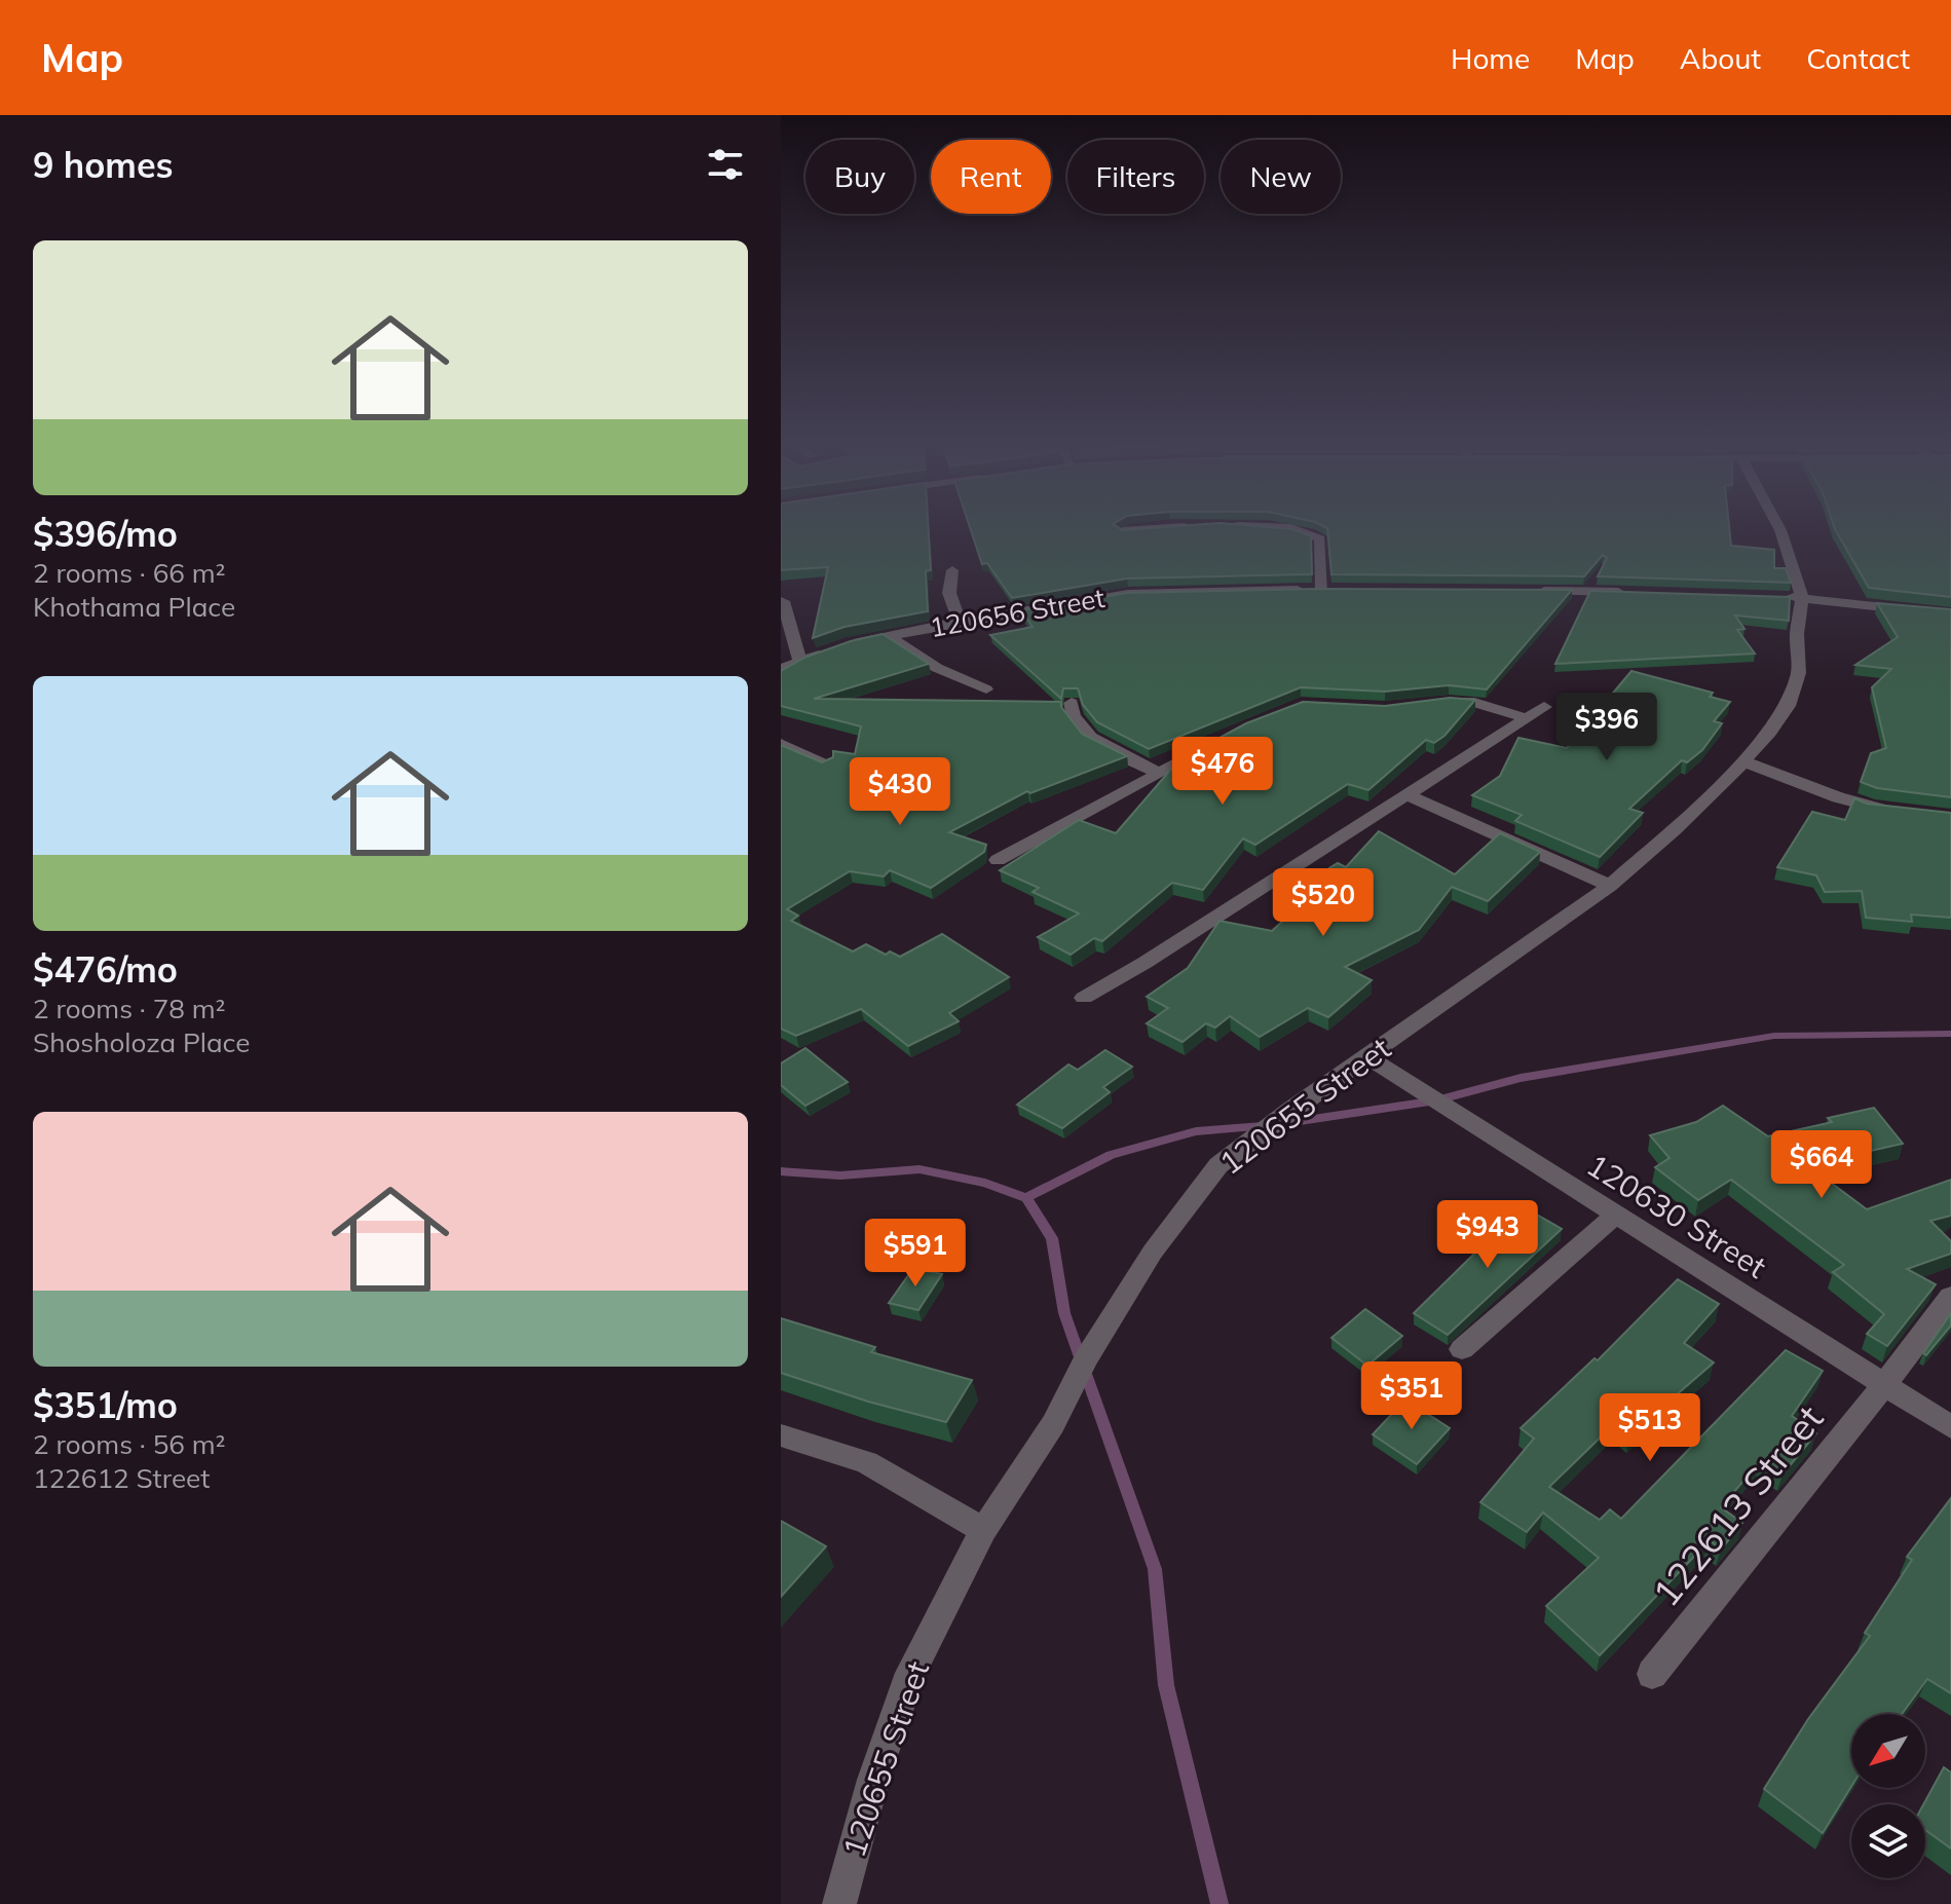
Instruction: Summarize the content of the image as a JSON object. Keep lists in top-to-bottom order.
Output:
{
  "streets": {
    "street": [
      "120656 Street",
      "120655 Street",
      "120630 Street",
      "122613 Street"
    ]
  },
  "crossings": [
    ["120655 Street", "120630 Street"],
    ["120630 Street", "122613 Street"]
  ],
  "north": "bottom left",
  "page": {
    "header": "Map",
    "nav": [
      "Home",
      "Map",
      "About",
      "Contact"
    ],
    "heading": "9 homes",
    "chip": [
      "Buy",
      "Rent",
      "Filters",
      "New"
    ],
    "list": [
      {
        "name": "$396/mo",
        "note": "2 rooms · 66 m² · Khothama Place"
      },
      {
        "name": "$476/mo",
        "note": "2 rooms · 78 m² · Shosholoza Place"
      },
      {
        "name": "$351/mo",
        "note": "2 rooms · 56 m² · 122612 Street"
      }
    ],
    "price": [
      "$396",
      "$476",
      "$430",
      "$520",
      "$664",
      "$943",
      "$591",
      "$351",
      "$513"
    ]
  }
}
